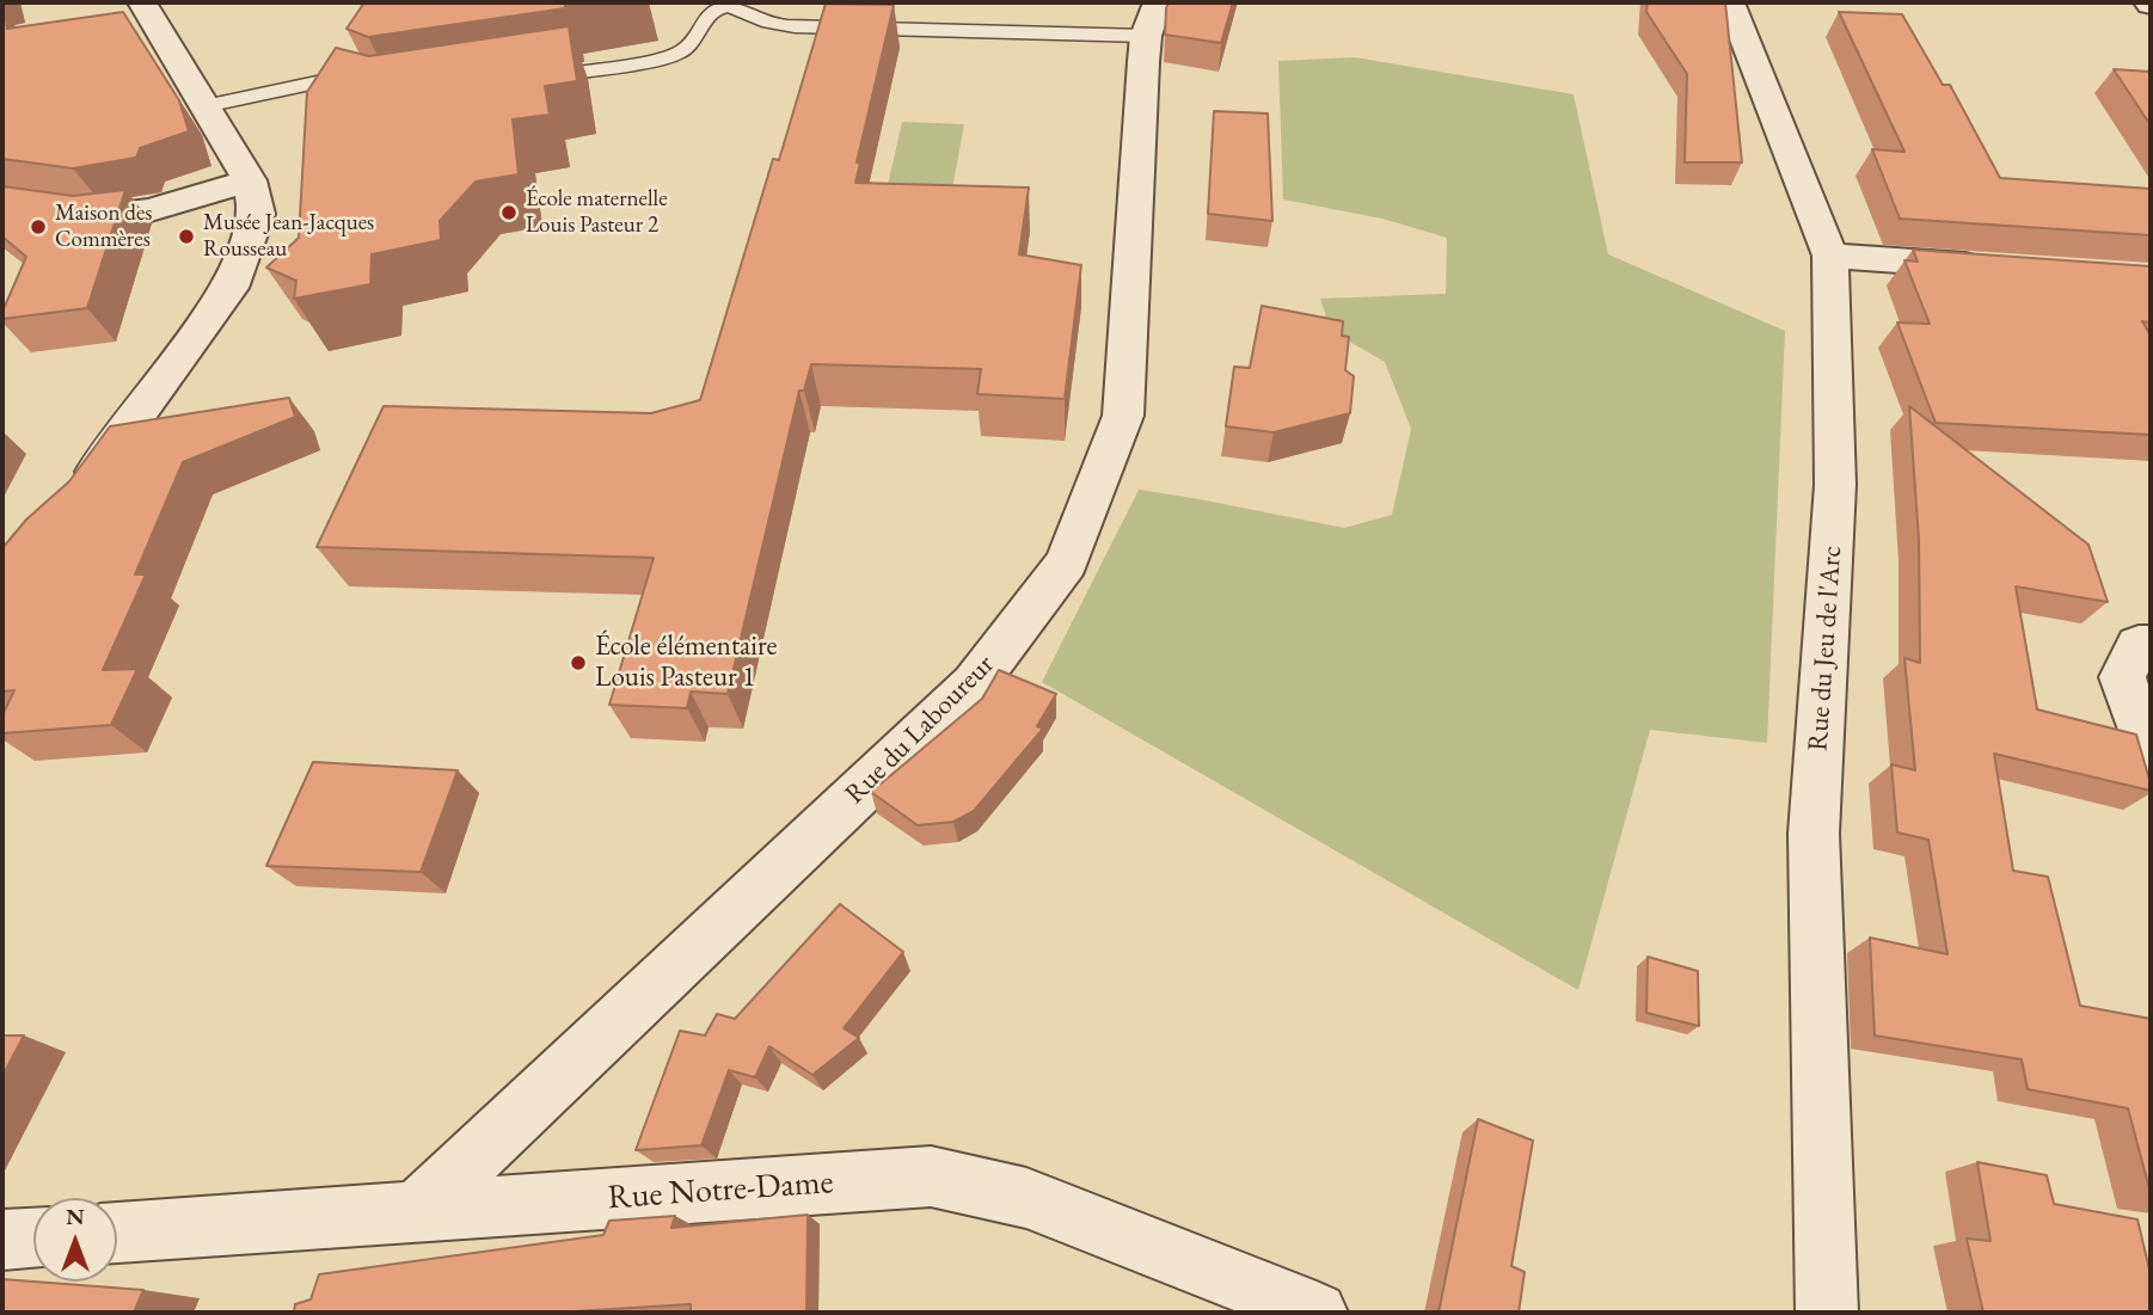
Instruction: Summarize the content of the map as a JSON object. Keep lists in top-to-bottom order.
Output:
{
  "streets": {
    "street": ["Rue du Jeu de l'Arc", "Rue du Laboureur", "Rue Notre-Dame"]
  },
  "crossings": [
    ["Rue du Laboureur", "Rue Notre-Dame"]
  ],
  "places": [
    "École maternelle Louis Pasteur 2",
    "Maison des Commères",
    "Musée Jean-Jacques Rousseau",
    "École élémentaire Louis Pasteur 1"
  ],
  "north": "top"
}
